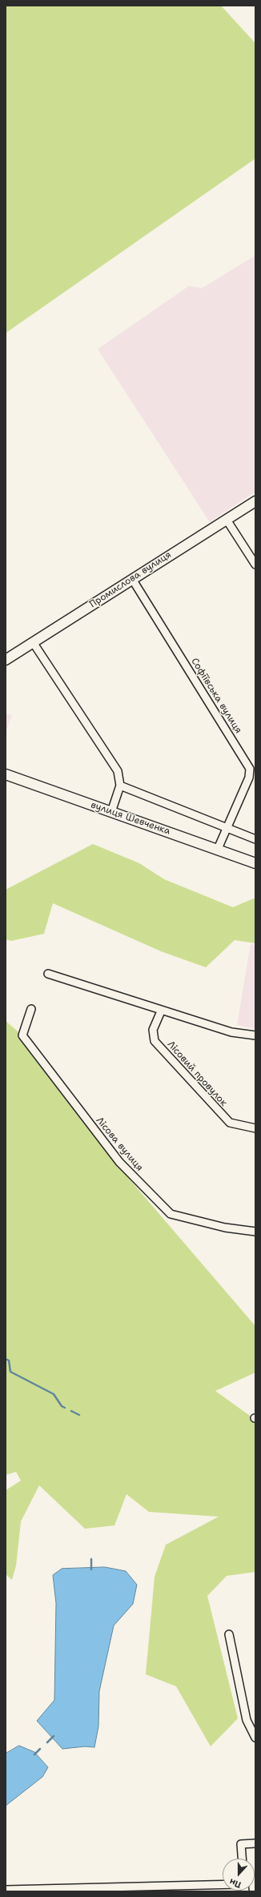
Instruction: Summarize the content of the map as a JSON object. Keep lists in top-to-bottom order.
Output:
{
  "streets": {
    "street": [
      "Промислова вулиця",
      "Софіївська вулиця",
      "вулиця Шевченка",
      "Лісовий провулок",
      "Лісова вулиця"
    ]
  },
  "crossings": [
    ["Промислова вулиця", "Софіївська вулиця"],
    ["Софіївська вулиця", "вулиця Шевченка"]
  ],
  "north": "bottom"
}
